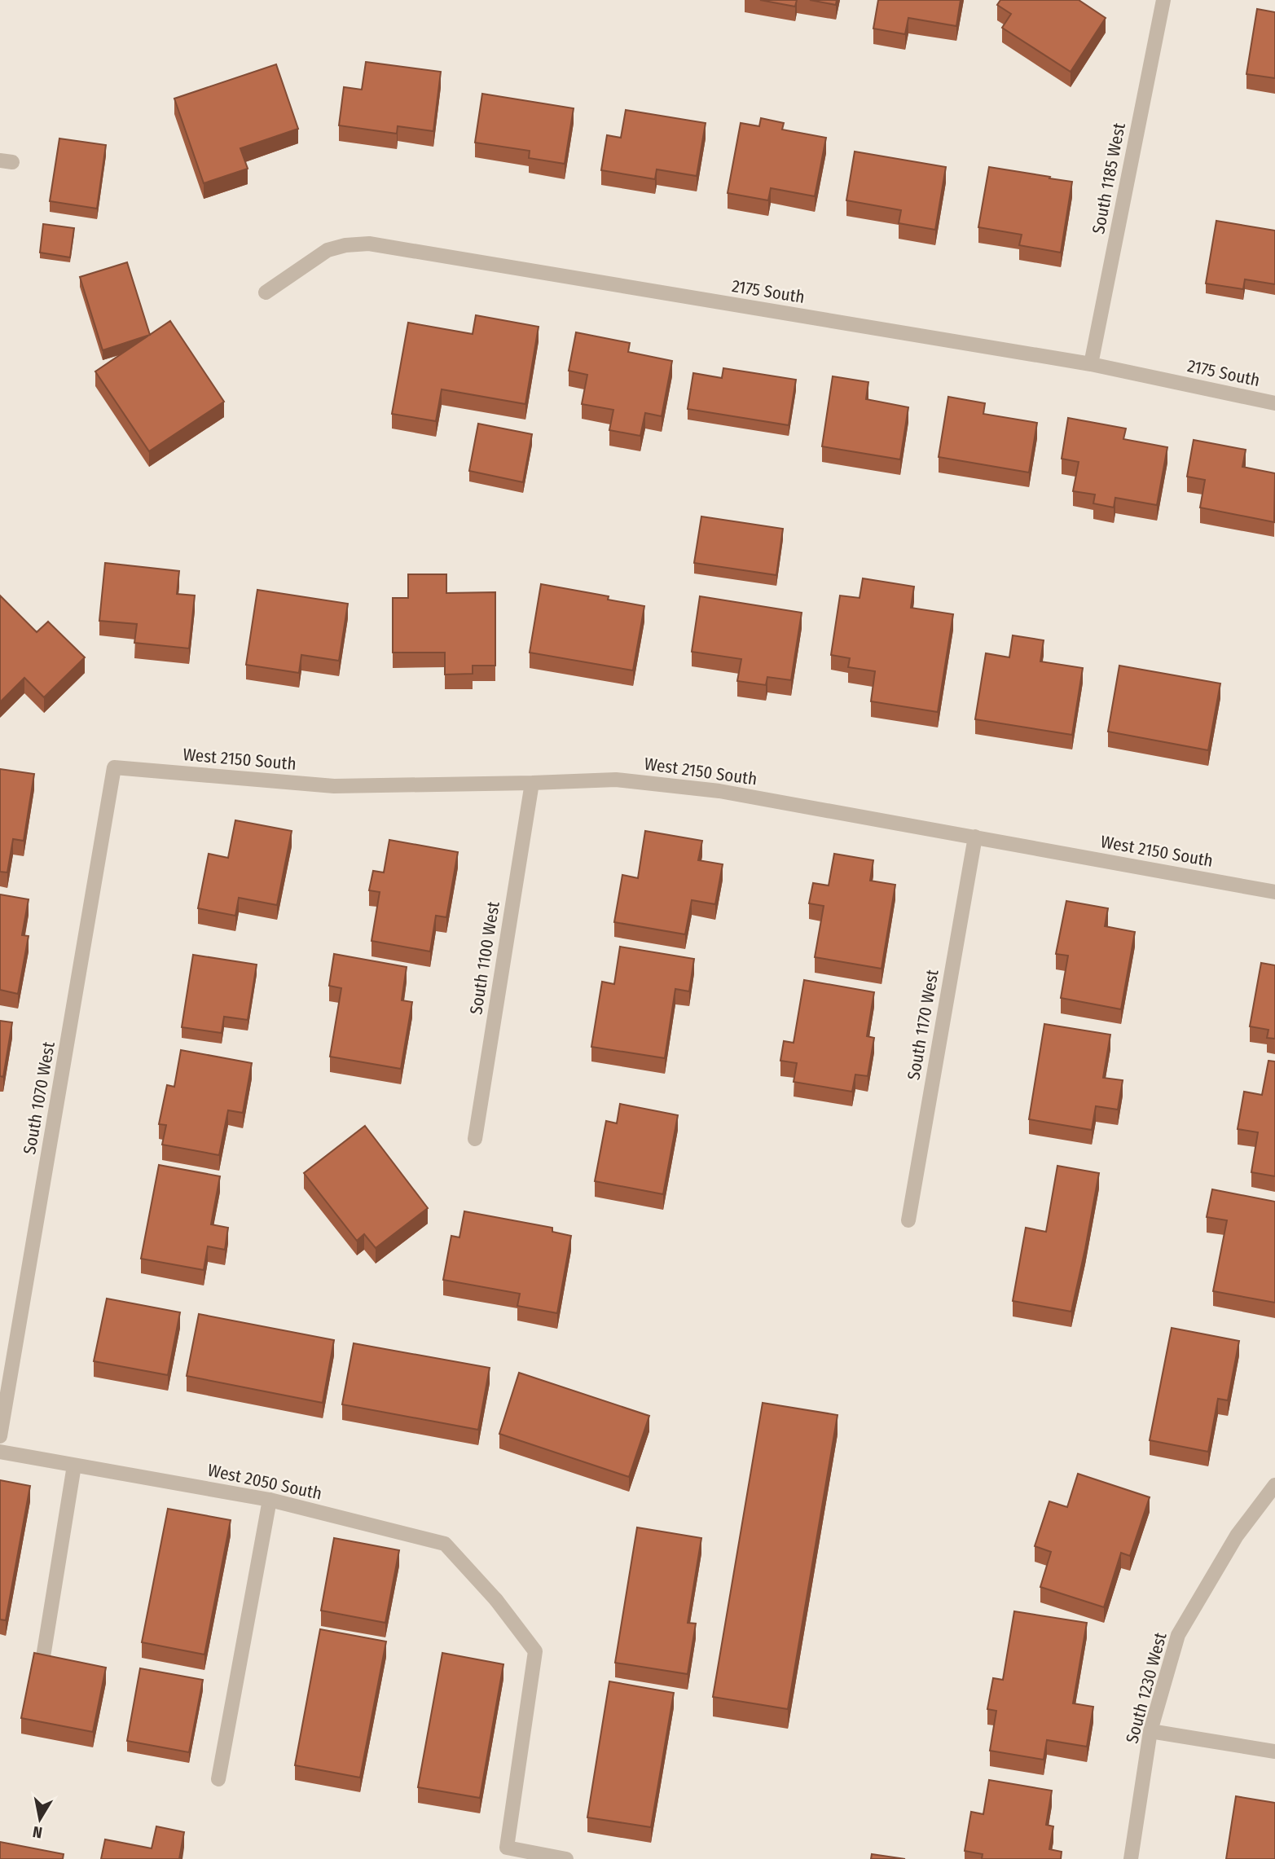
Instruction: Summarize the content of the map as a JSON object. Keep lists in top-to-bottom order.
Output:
{
  "streets": {
    "street": [
      "South 1185 West",
      "2175 South",
      "West 2150 South",
      "South 1100 West",
      "South 1170 West",
      "South 1070 West",
      "West 2050 South",
      "South 1230 West"
    ]
  },
  "crossings": [
    ["South 1185 West", "2175 South"],
    ["West 2150 South", "South 1100 West"],
    ["West 2150 South", "South 1170 West"],
    ["West 2150 South", "South 1070 West"]
  ],
  "north": "bottom"
}
